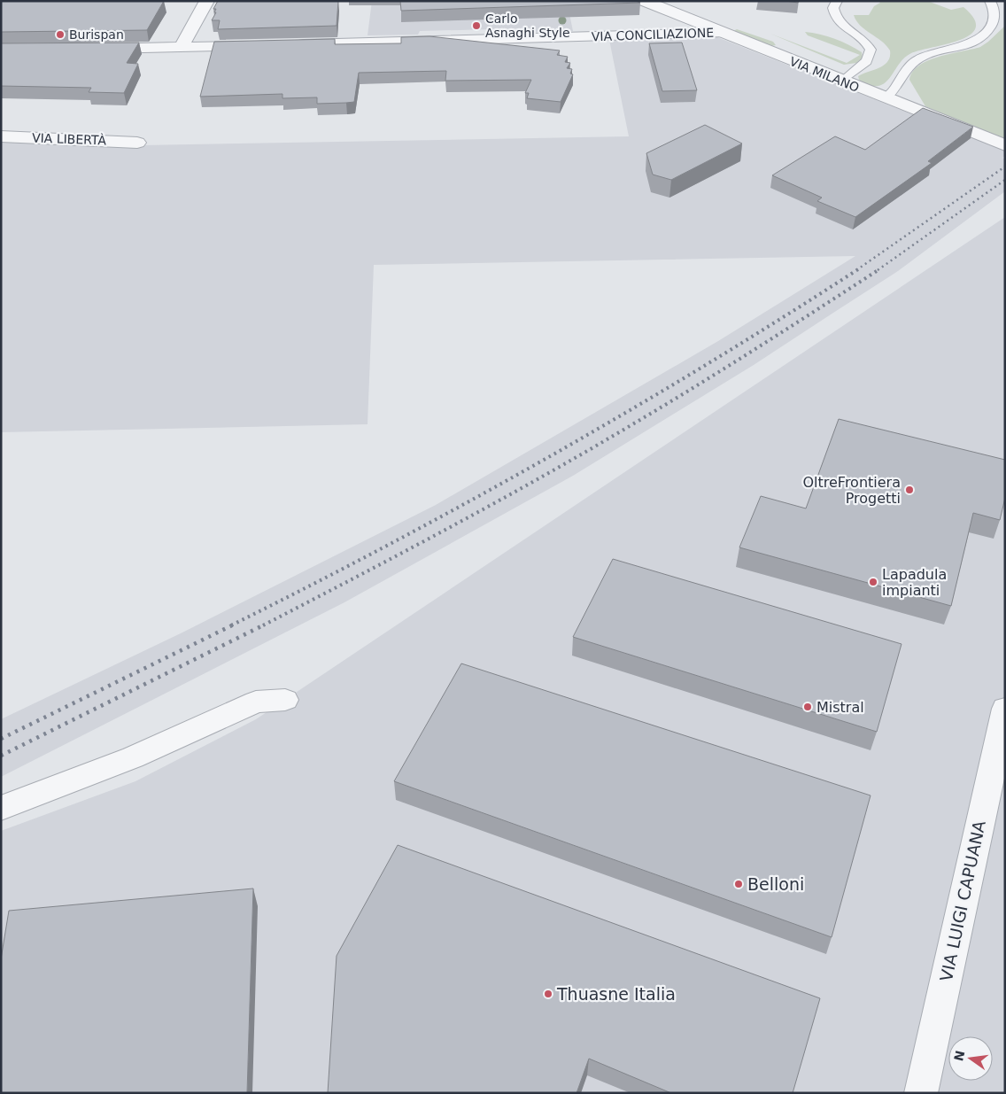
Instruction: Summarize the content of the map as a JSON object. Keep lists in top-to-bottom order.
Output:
{
  "streets": {
    "street": [
      "VIA CONCILIAZIONE",
      "VIA MILANO",
      "VIA LIBERTÀ",
      "VIA LUIGI CAPUANA"
    ]
  },
  "crossings": [
    ["VIA CONCILIAZIONE", "VIA MILANO"]
  ],
  "places": [
    "Carlo Asnaghi Style",
    "Burispan",
    "OltreFrontiera Progetti",
    "Lapadula impianti",
    "Mistral",
    "Belloni",
    "Thuasne Italia"
  ],
  "north": "left"
}
